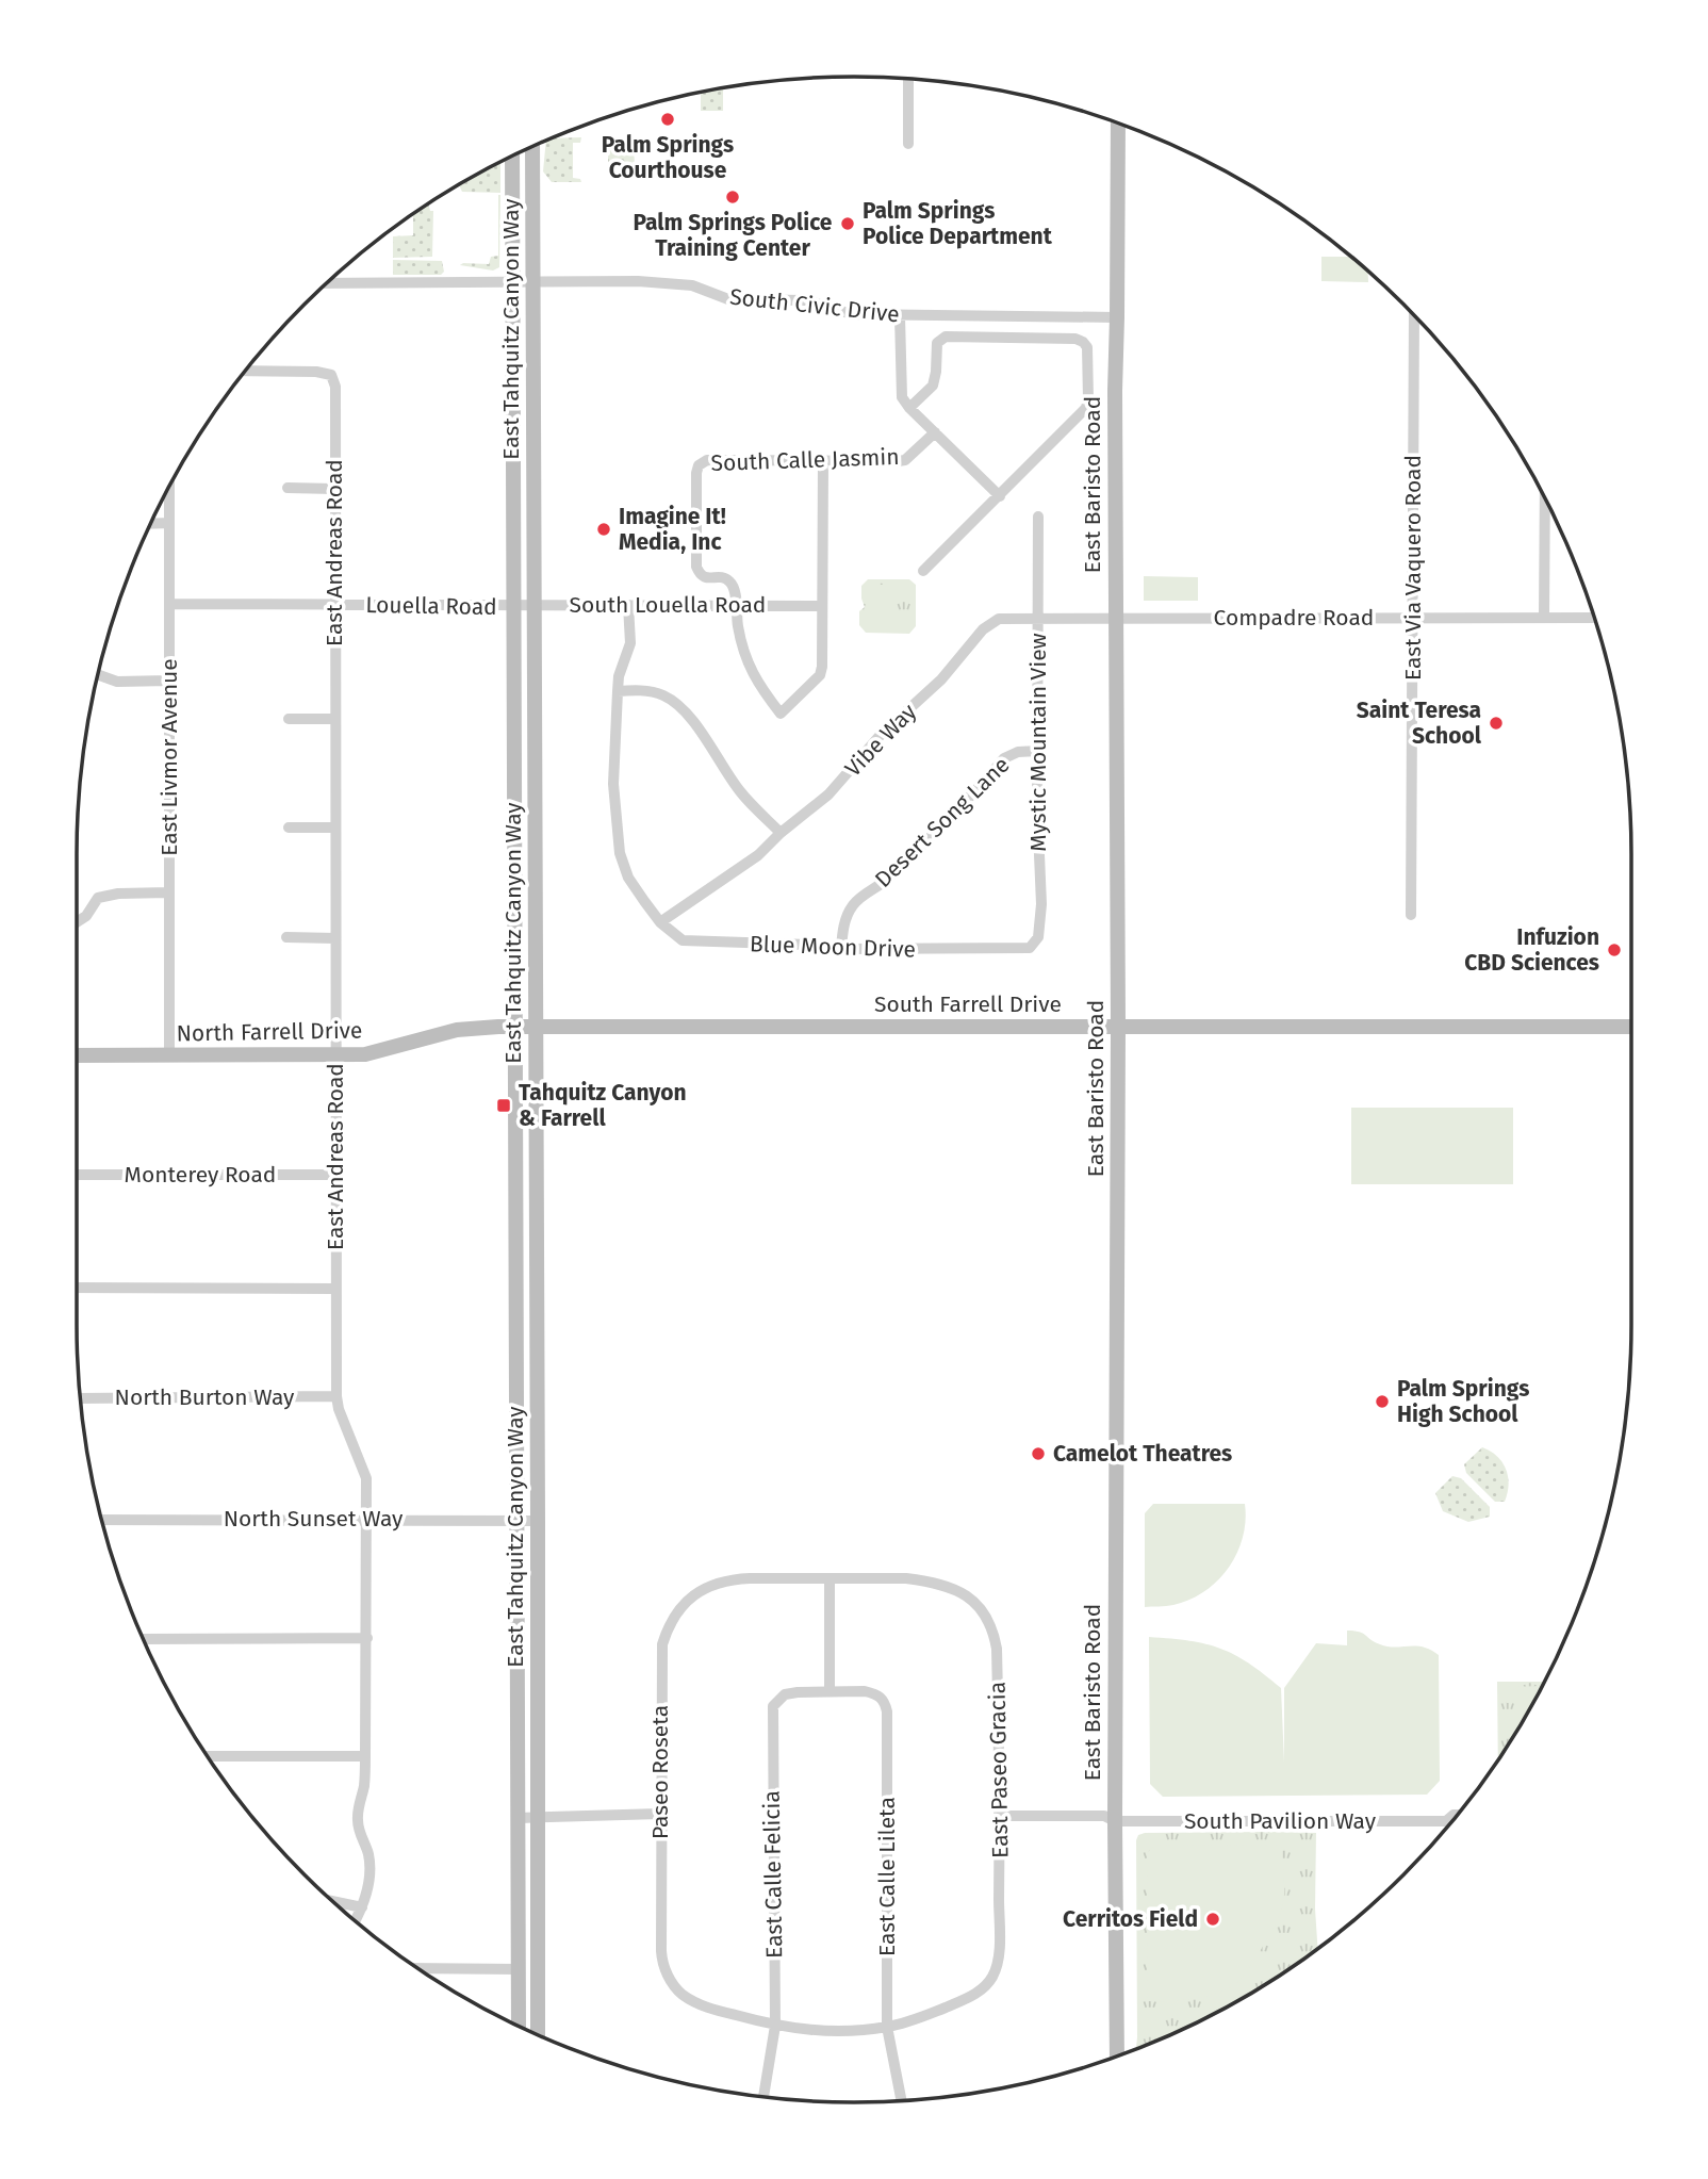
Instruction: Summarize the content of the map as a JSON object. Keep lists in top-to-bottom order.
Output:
{
  "streets": {
    "main road": [
      "East Tahquitz Canyon Way",
      "East Baristo Road",
      "South Farrell Drive",
      "North Farrell Drive"
    ],
    "street": [
      "South Civic Drive",
      "South Calle Jasmin",
      "East Andreas Road",
      "East Via Vaquero Road",
      "South Louella Road",
      "Louella Road",
      "Compadre Road",
      "Vibe Way",
      "Mystic Mountain View",
      "East Livmor Avenue",
      "Desert Song Lane",
      "Blue Moon Drive",
      "Monterey Road",
      "North Burton Way",
      "North Sunset Way",
      "East Paseo Gracia",
      "Paseo Roseta",
      "South Pavilion Way",
      "East Calle Felicia",
      "East Calle Lileta"
    ]
  },
  "crossings": [
    ["South Civic Drive", "East Tahquitz Canyon Way"],
    ["South Civic Drive", "East Baristo Road"],
    ["East Tahquitz Canyon Way", "South Louella Road"],
    ["East Tahquitz Canyon Way", "Louella Road"],
    ["East Tahquitz Canyon Way", "South Farrell Drive"],
    ["East Tahquitz Canyon Way", "North Farrell Drive"],
    ["East Tahquitz Canyon Way", "North Sunset Way"],
    ["South Calle Jasmin", "South Louella Road"],
    ["East Baristo Road", "Compadre Road"],
    ["East Baristo Road", "Vibe Way"],
    ["East Baristo Road", "South Farrell Drive"],
    ["East Baristo Road", "South Pavilion Way"],
    ["East Andreas Road", "Louella Road"],
    ["East Andreas Road", "North Farrell Drive"],
    ["East Andreas Road", "Monterey Road"],
    ["East Andreas Road", "North Burton Way"],
    ["East Andreas Road", "North Sunset Way"],
    ["East Via Vaquero Road", "Compadre Road"],
    ["South Louella Road", "Louella Road"],
    ["Louella Road", "East Livmor Avenue"],
    ["Compadre Road", "Vibe Way"],
    ["Vibe Way", "Mystic Mountain View"],
    ["Vibe Way", "Blue Moon Drive"],
    ["Mystic Mountain View", "Desert Song Lane"],
    ["Mystic Mountain View", "Blue Moon Drive"],
    ["East Livmor Avenue", "North Farrell Drive"],
    ["Desert Song Lane", "Blue Moon Drive"],
    ["South Farrell Drive", "North Farrell Drive"],
    ["East Paseo Gracia", "Paseo Roseta"],
    ["East Paseo Gracia", "South Pavilion Way"],
    ["East Paseo Gracia", "East Calle Lileta"],
    ["Paseo Roseta", "East Calle Felicia"],
    ["Paseo Roseta", "East Calle Lileta"],
    ["East Calle Felicia", "East Calle Lileta"]
  ],
  "places": {
    "other": [
      "Palm Springs Courthouse",
      "Palm Springs Police Training Center",
      "Palm Springs Police Department",
      "Imagine It! Media, Inc",
      "Saint Teresa School",
      "Infuzion CBD Sciences",
      "Palm Springs High School",
      "Camelot Theatres",
      "Cerritos Field"
    ],
    "transit": ["Tahquitz Canyon & Farrell"]
  }
}
